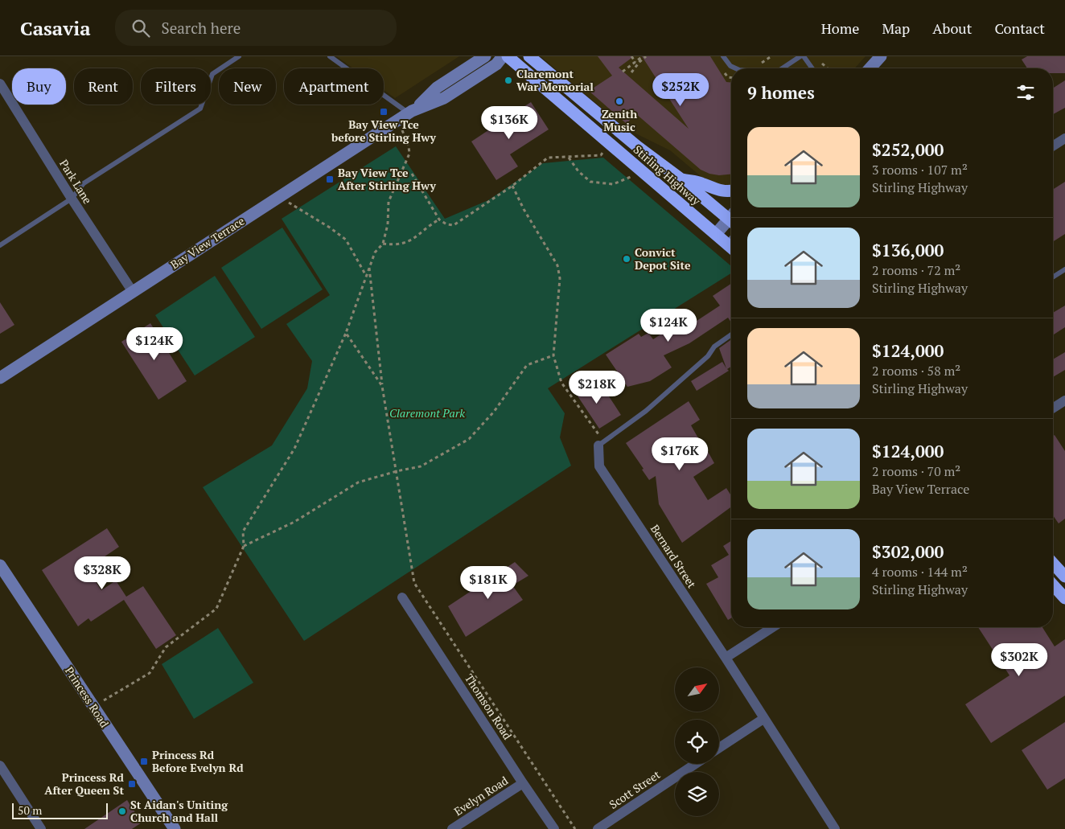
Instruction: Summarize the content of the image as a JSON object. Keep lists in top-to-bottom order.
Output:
{
  "streets": {
    "highway": ["Stirling Highway"],
    "main road": ["Bay View Terrace", "Princess Road"],
    "street": [
      "Park Lane",
      "Bernard Street",
      "Thomson Road",
      "Scott Street",
      "Evelyn Road"
    ]
  },
  "crossings": [
    ["Park Lane", "Bay View Terrace"],
    ["Thomson Road", "Evelyn Road"]
  ],
  "parks": ["Claremont Park"],
  "places": {
    "other": [
      "Claremont War Memorial",
      "Zenith Music",
      "Convict Depot Site",
      "St Aidan's Uniting Church and Hall"
    ],
    "transit": [
      "Bay View Tce before Stirling Hwy",
      "Bay View Tce After Stirling Hwy",
      "Princess Rd Before Evelyn Rd",
      "Princess Rd After Queen St"
    ]
  },
  "scale_bar": "50 m",
  "north": "top right",
  "page": {
    "header": "Casavia",
    "search": "Search here",
    "nav": [
      "Home",
      "Map",
      "About",
      "Contact"
    ],
    "chip": [
      "Buy",
      "Rent",
      "Filters",
      "New",
      "Apartment"
    ],
    "heading": "9 homes",
    "price": [
      "$252K",
      "$136K",
      "$124K",
      "$124K",
      "$218K",
      "$176K",
      "$328K",
      "$181K",
      "$302K"
    ],
    "list": [
      {
        "name": "$252,000",
        "note": "3 rooms · 107 m² · Stirling Highway"
      },
      {
        "name": "$136,000",
        "note": "2 rooms · 72 m² · Stirling Highway"
      },
      {
        "name": "$124,000",
        "note": "2 rooms · 58 m² · Stirling Highway"
      },
      {
        "name": "$124,000",
        "note": "2 rooms · 70 m² · Bay View Terrace"
      },
      {
        "name": "$302,000",
        "note": "4 rooms · 144 m² · Stirling Highway"
      }
    ],
    "scale": "50 m"
  }
}
